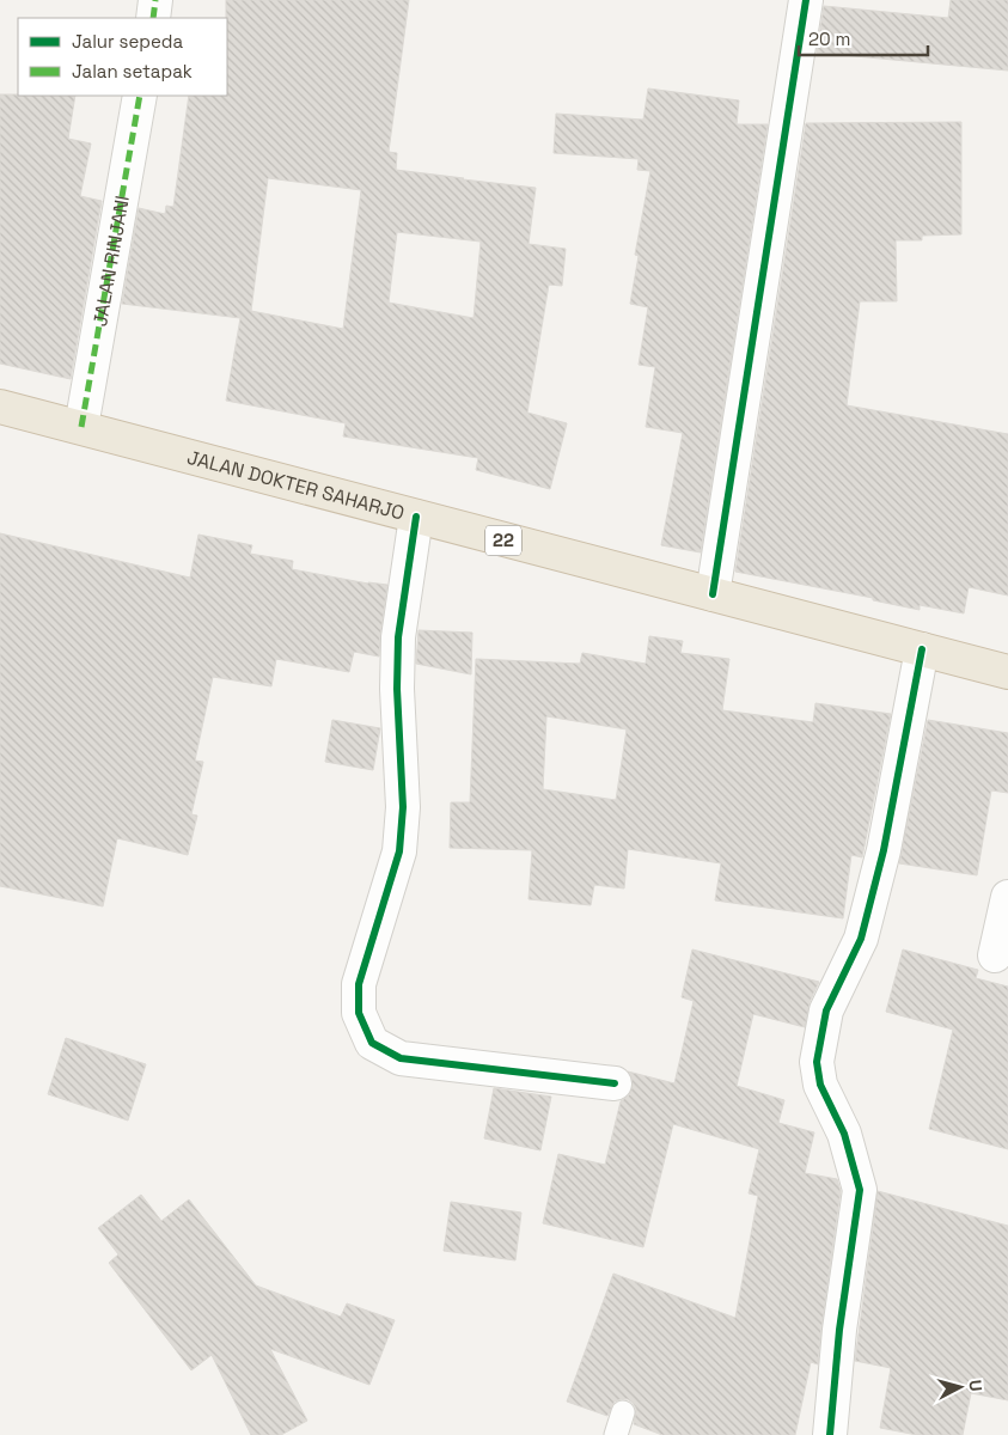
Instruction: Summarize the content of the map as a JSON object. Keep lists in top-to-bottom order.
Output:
{
  "streets": {
    "highway": ["JALAN DOKTER SAHARJO", "22"],
    "street": ["JALAN RINJANI"]
  },
  "crossings": [
    ["JALAN RINJANI", "JALAN DOKTER SAHARJO"]
  ],
  "legend": ["Jalur sepeda", "Jalan setapak"],
  "scale_bar": "20 m",
  "north": "right"
}
